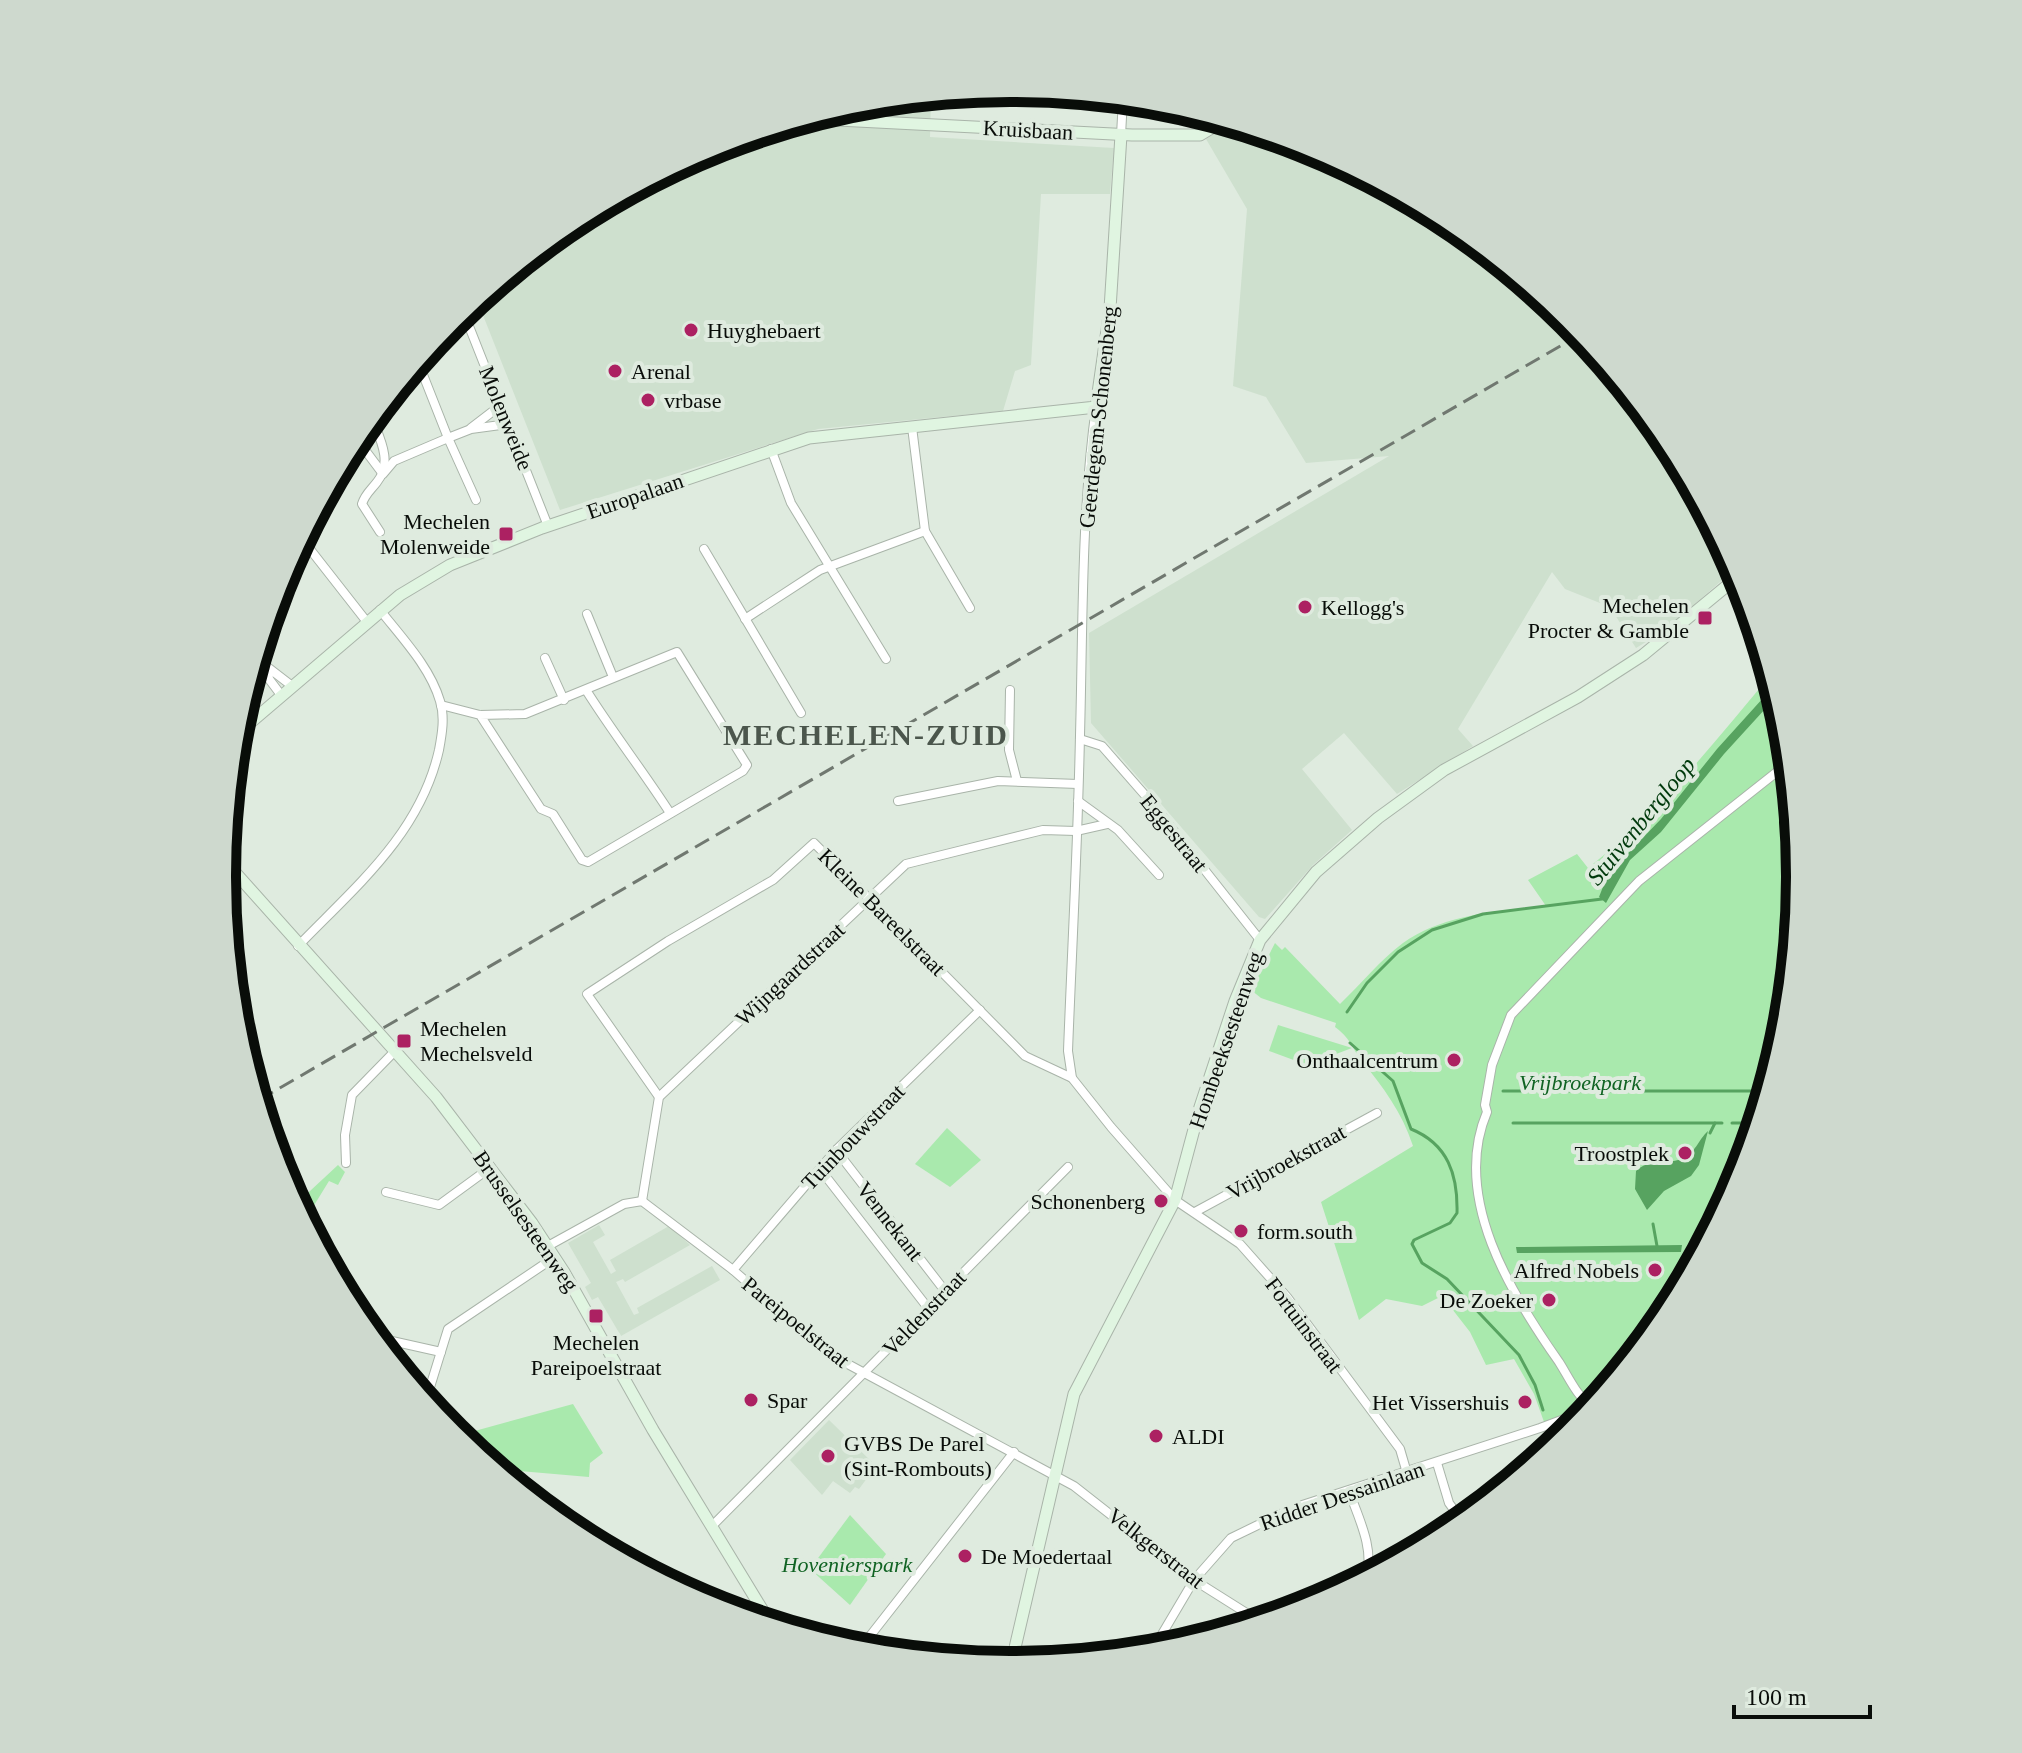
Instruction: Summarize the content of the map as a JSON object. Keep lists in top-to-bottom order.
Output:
{
  "streets": {
    "street": [
      "Kruisbaan",
      "Geerdegem-Schonenberg",
      "Molenweide",
      "Europalaan",
      "Eggestraat",
      "Kleine Bareelstraat",
      "Wijngaardstraat",
      "Hombeeksesteenweg",
      "Tuinbouwstraat",
      "Vrijbroekstraat",
      "Brusselsesteenweg",
      "Vennekant",
      "Veldenstraat",
      "Pareipoelstraat",
      "Fortuinstraat",
      "Ridder Dessainlaan",
      "Velkgerstraat"
    ]
  },
  "crossings": [
    ["Kruisbaan", "Geerdegem-Schonenberg"],
    ["Geerdegem-Schonenberg", "Europalaan"],
    ["Geerdegem-Schonenberg", "Eggestraat"],
    ["Geerdegem-Schonenberg", "Kleine Bareelstraat"],
    ["Geerdegem-Schonenberg", "Wijngaardstraat"],
    ["Molenweide", "Europalaan"],
    ["Eggestraat", "Hombeeksesteenweg"],
    ["Kleine Bareelstraat", "Wijngaardstraat"],
    ["Kleine Bareelstraat", "Tuinbouwstraat"],
    ["Hombeeksesteenweg", "Pareipoelstraat"],
    ["Hombeeksesteenweg", "Fortuinstraat"],
    ["Hombeeksesteenweg", "Velkgerstraat"],
    ["Tuinbouwstraat", "Vennekant"],
    ["Tuinbouwstraat", "Pareipoelstraat"],
    ["Vrijbroekstraat", "Fortuinstraat"],
    ["Brusselsesteenweg", "Veldenstraat"],
    ["Vennekant", "Veldenstraat"],
    ["Veldenstraat", "Pareipoelstraat"],
    ["Pareipoelstraat", "Velkgerstraat"],
    ["Fortuinstraat", "Ridder Dessainlaan"],
    ["Ridder Dessainlaan", "Velkgerstraat"]
  ],
  "districts": ["MECHELEN-ZUID"],
  "water": ["Stuivenbergloop"],
  "parks": ["Vrijbroekpark", "Hovenierspark"],
  "places": {
    "other": [
      "Huyghebaert",
      "Arenal",
      "vrbase",
      "Kellogg's",
      "Onthaalcentrum",
      "Troostplek",
      "Schonenberg",
      "form.south",
      "Alfred Nobels",
      "De Zoeker",
      "Spar",
      "Het Vissershuis",
      "ALDI",
      "GVBS De Parel (Sint-Rombouts)",
      "De Moedertaal"
    ],
    "transit": [
      "Mechelen Molenweide",
      "Mechelen Procter & Gamble",
      "Mechelen Mechelsveld",
      "Mechelen Pareipoelstraat"
    ]
  },
  "scale_bar": "100 m"
}
